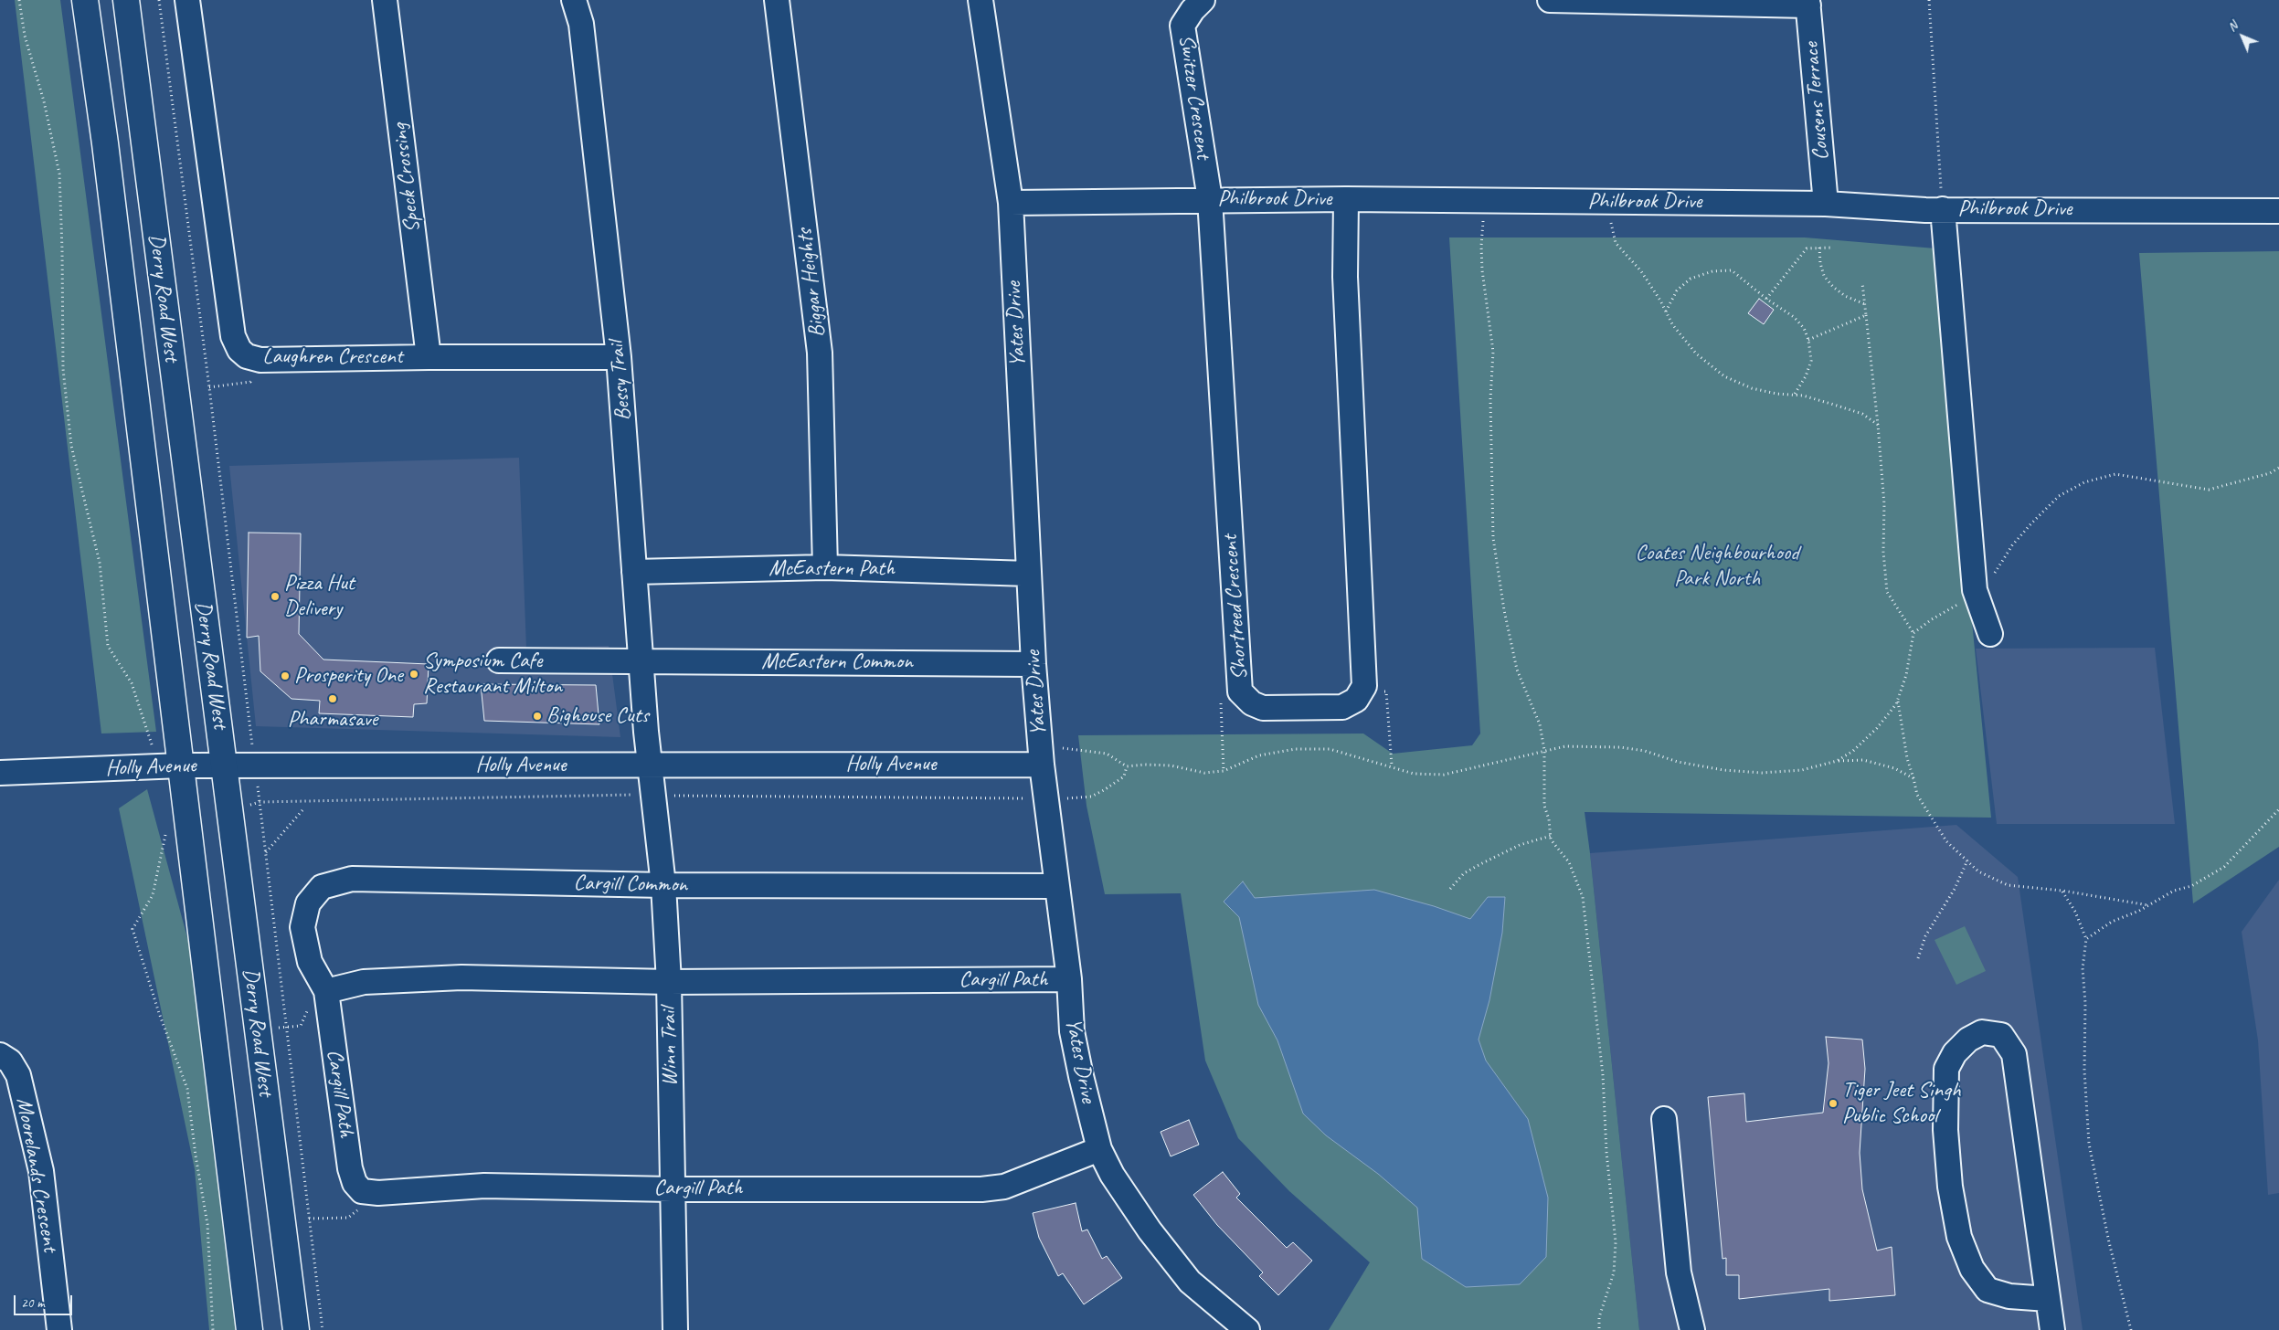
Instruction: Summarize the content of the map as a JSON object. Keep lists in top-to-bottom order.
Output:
{
  "streets": {
    "main road": ["Derry Road West"],
    "street": [
      "Switzer Crescent",
      "Cousens Terrace",
      "Speck Crossing",
      "Philbrook Drive",
      "Biggar Heights",
      "Yates Drive",
      "Laughren Crescent",
      "Bessy Trail",
      "McEastern Path",
      "Shortreed Crescent",
      "McEastern Common",
      "Holly Avenue",
      "Cargill Common",
      "Cargill Path",
      "Winn Trail",
      "Moorelands Crescent"
    ]
  },
  "crossings": [
    ["Switzer Crescent", "Philbrook Drive"],
    ["Switzer Crescent", "Shortreed Crescent"],
    ["Cousens Terrace", "Philbrook Drive"],
    ["Speck Crossing", "Laughren Crescent"],
    ["Philbrook Drive", "Yates Drive"],
    ["Philbrook Drive", "Shortreed Crescent"],
    ["Biggar Heights", "McEastern Path"],
    ["Derry Road West", "Holly Avenue"],
    ["Yates Drive", "McEastern Path"],
    ["Yates Drive", "McEastern Common"],
    ["Yates Drive", "Holly Avenue"],
    ["Yates Drive", "Cargill Common"],
    ["Yates Drive", "Cargill Path"],
    ["Laughren Crescent", "Bessy Trail"],
    ["Bessy Trail", "McEastern Path"],
    ["Bessy Trail", "McEastern Common"],
    ["Bessy Trail", "Holly Avenue"],
    ["Bessy Trail", "Winn Trail"],
    ["Holly Avenue", "Winn Trail"],
    ["Cargill Common", "Cargill Path"],
    ["Cargill Common", "Winn Trail"],
    ["Cargill Path", "Winn Trail"]
  ],
  "parks": ["Coates Neighbourhood Park North"],
  "places": [
    "Pizza Hut Delivery",
    "Symposium Cafe Restaurant Milton",
    "Prosperity One",
    "Pharmasave",
    "Bighouse Cuts",
    "Tiger Jeet Singh Public School"
  ],
  "scale_bar": "20 m",
  "north": "top left"
}
